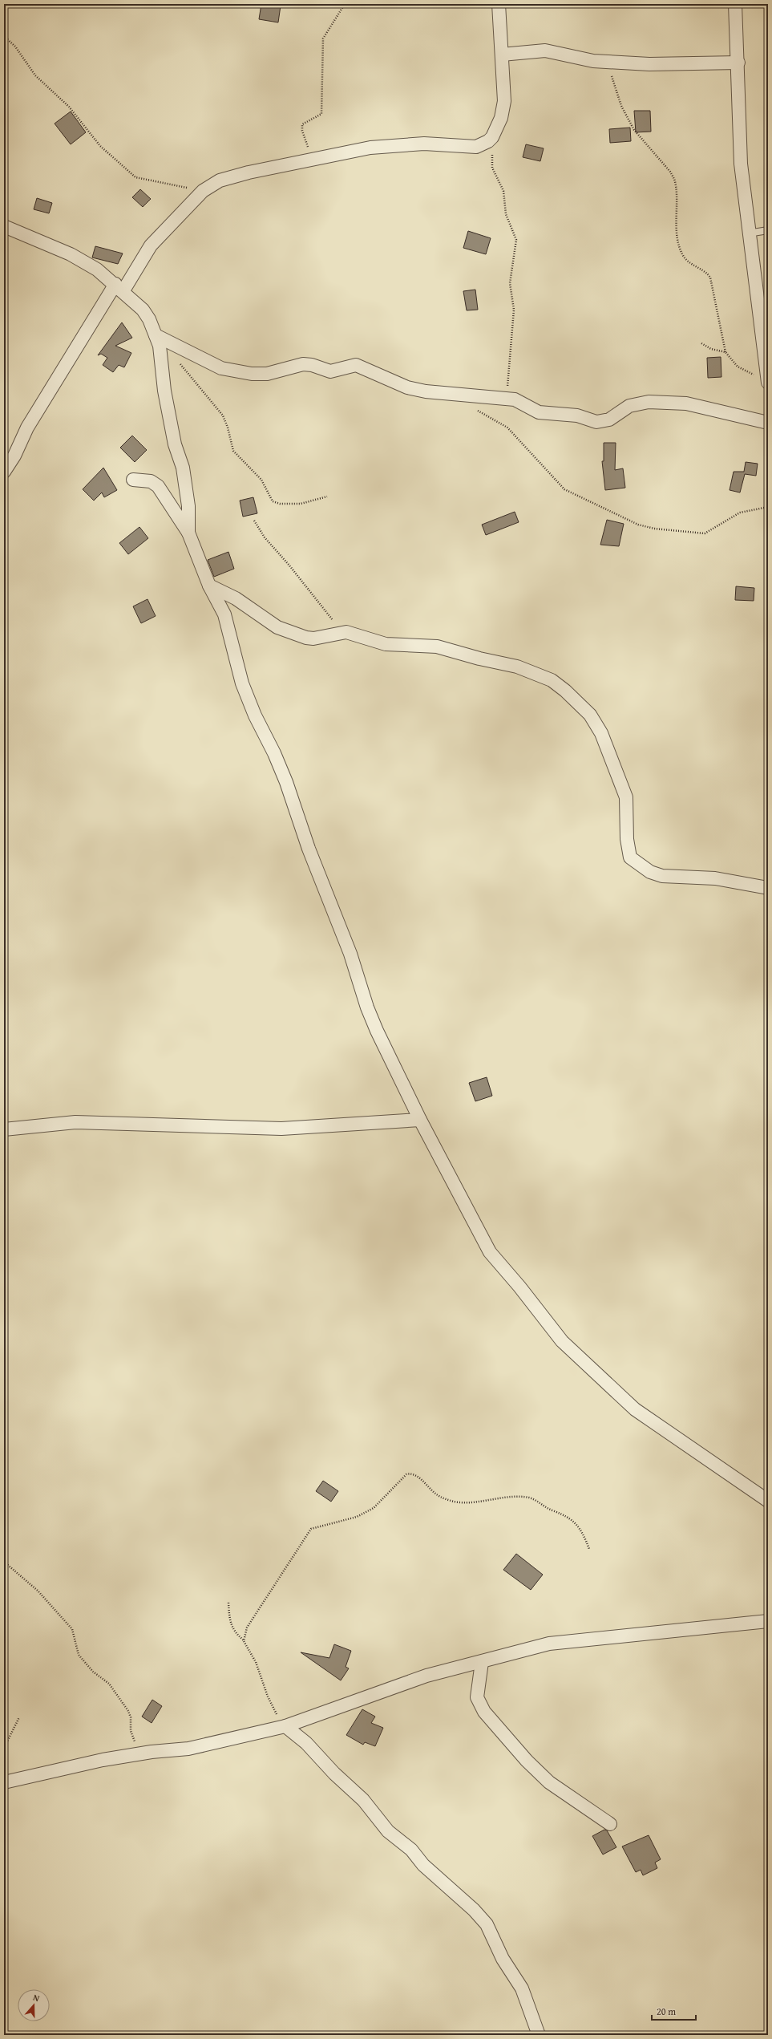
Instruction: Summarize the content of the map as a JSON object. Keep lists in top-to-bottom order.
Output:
{
  "scale_bar": "20 m",
  "north": "top"
}
